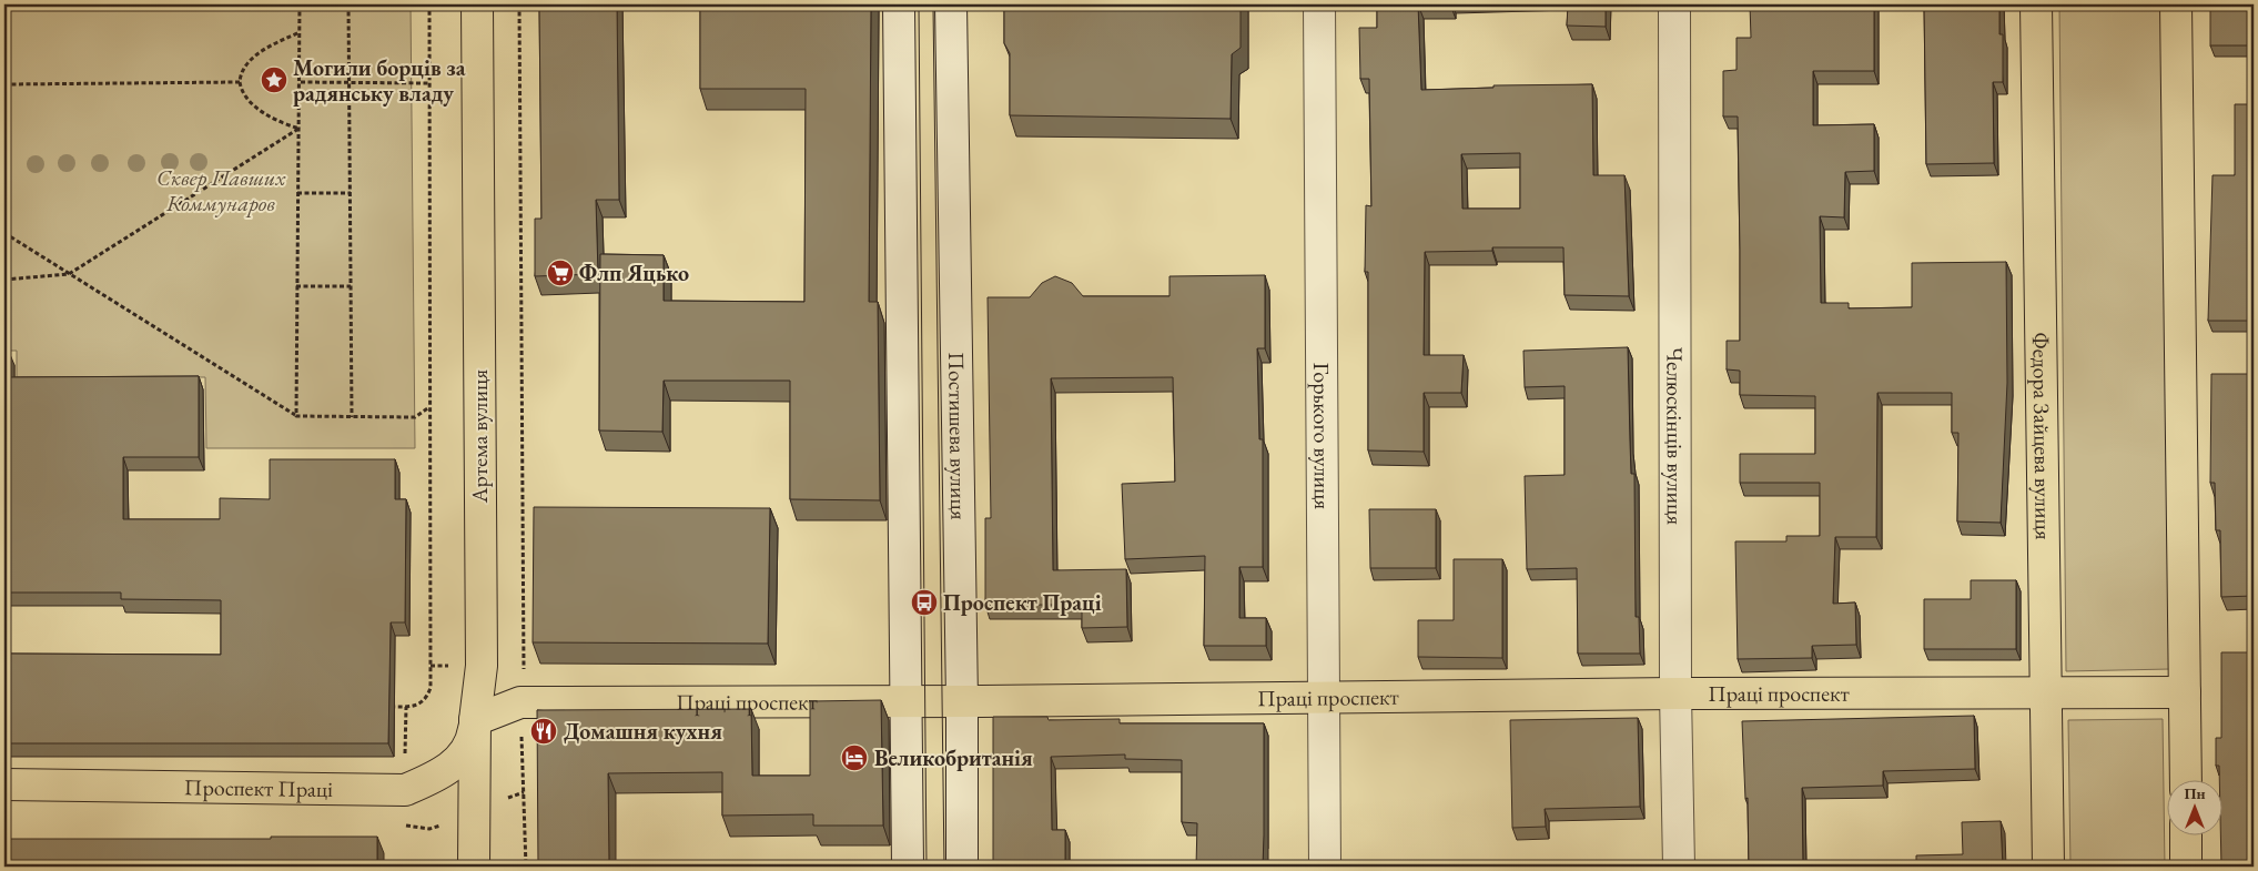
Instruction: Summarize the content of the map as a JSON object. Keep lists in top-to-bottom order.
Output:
{
  "streets": {
    "main road": [
      "Артема вулиця",
      "Федора Зайцева вулиця",
      "Праці проспект",
      "Проспект Праці"
    ],
    "street": ["Постишева вулиця", "Горького вулиця", "Челюскінців вулиця"]
  },
  "crossings": [
    ["Постишева вулиця", "Праці проспект"],
    ["Артема вулиця", "Праці проспект"],
    ["Артема вулиця", "Проспект Праці"],
    ["Горького вулиця", "Праці проспект"],
    ["Челюскінців вулиця", "Праці проспект"],
    ["Федора Зайцева вулиця", "Праці проспект"],
    ["Праці проспект", "Проспект Праці"]
  ],
  "parks": ["Сквер Павших Коммунаров"],
  "places": {
    "place": ["Могили борців за радянську владу"],
    "supermarket": ["Флп Яцько"],
    "bus stop": ["Проспект Праці"],
    "restaurant": ["Домашня кухня"],
    "hotel": ["Великобританія"]
  },
  "north": "top"
}
